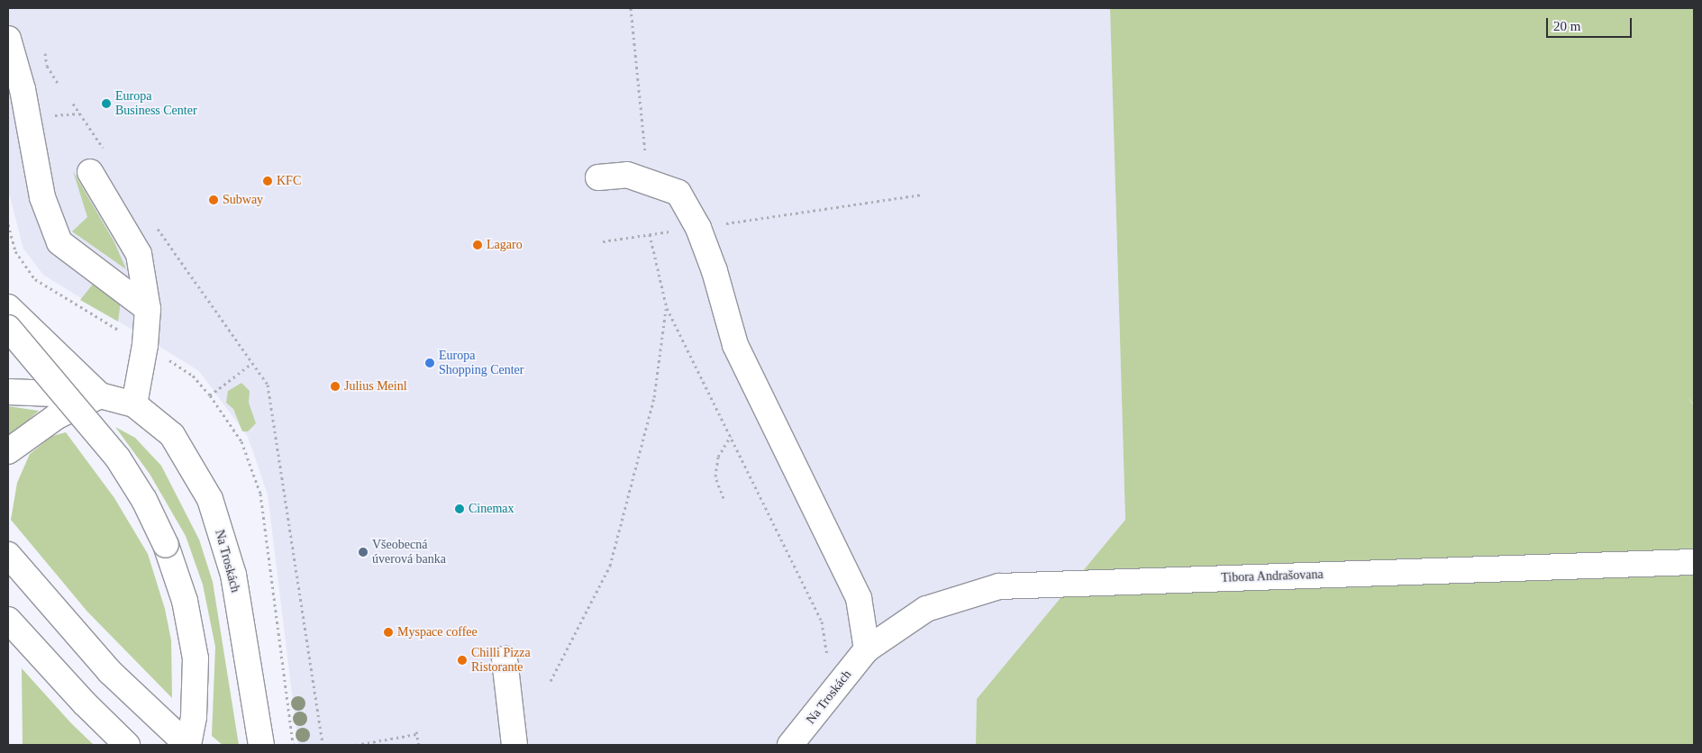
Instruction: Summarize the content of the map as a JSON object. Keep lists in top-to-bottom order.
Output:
{
  "streets": {
    "main road": ["Na Troskách", "Tibora Andrašovana"]
  },
  "crossings": [
    ["Na Troskách", "Tibora Andrašovana"]
  ],
  "places": [
    "Europa Business Center",
    "KFC",
    "Subway",
    "Lagaro",
    "Europa Shopping Center",
    "Julius Meinl",
    "Cinemax",
    "Všeobecná úverová banka",
    "Myspace coffee",
    "Chilli Pizza Ristorante"
  ],
  "scale_bar": "20 m"
}
